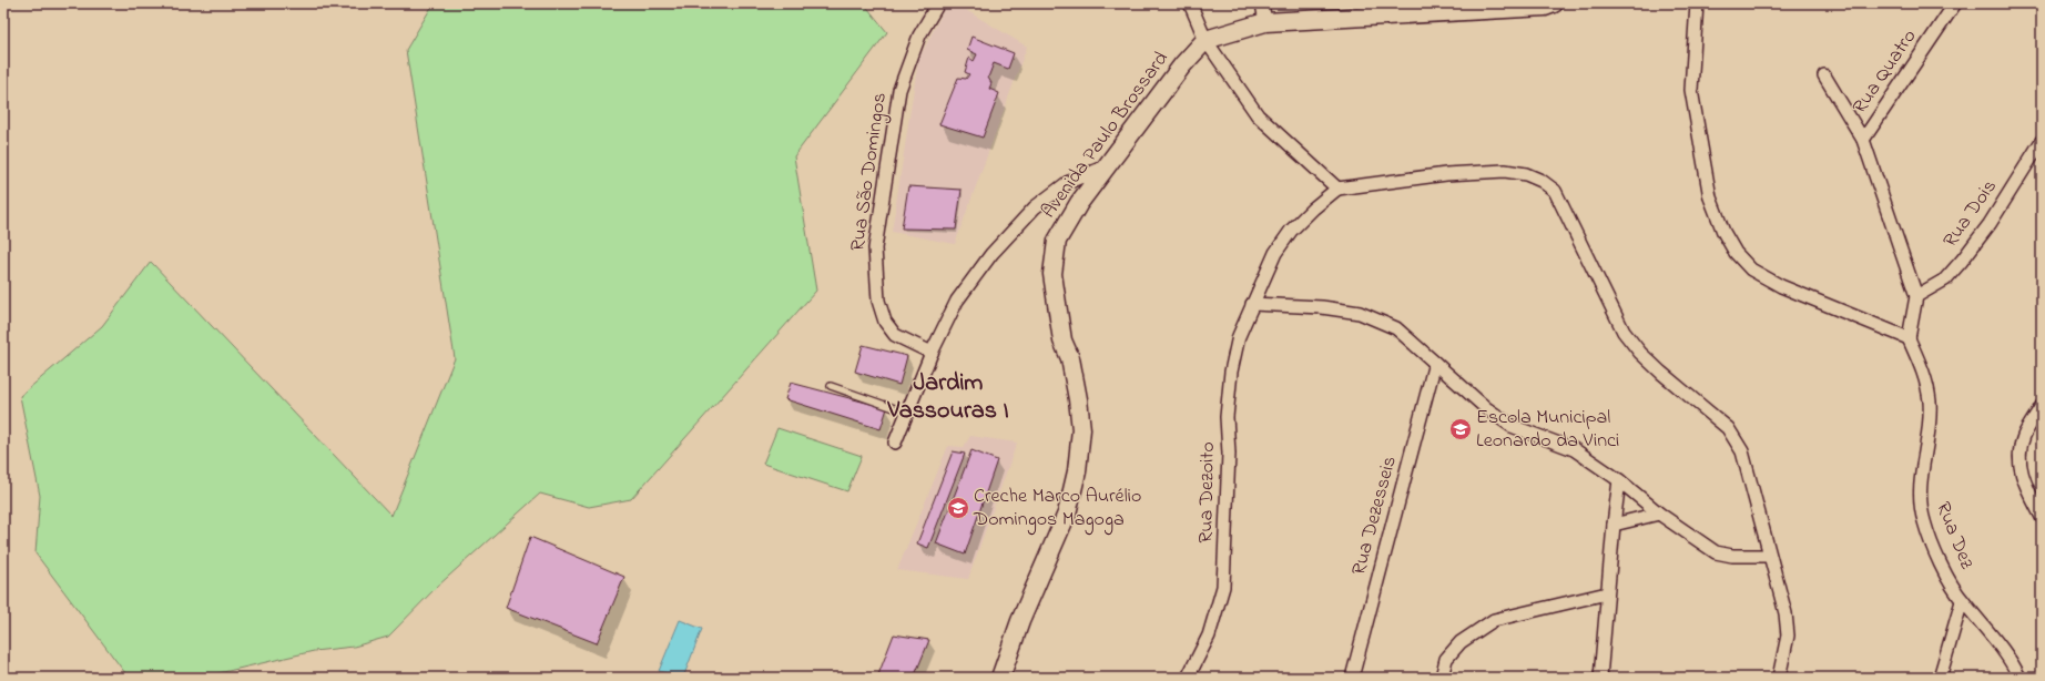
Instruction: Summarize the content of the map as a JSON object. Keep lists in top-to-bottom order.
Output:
{
  "streets": {
    "main road": ["Avenida Paulo Brossard"],
    "street": [
      "Rua Quatro",
      "Rua São Domingos",
      "Rua Dois",
      "Rua Dezoito",
      "Rua Dezesseis",
      "Rua Dez"
    ]
  },
  "districts": ["Jardim Vassouras I"],
  "places": {
    "school or university": ["Escola Municipal Leonardo da Vinci", "Creche Marco Aurélio Domingos Magoga"]
  }
}
